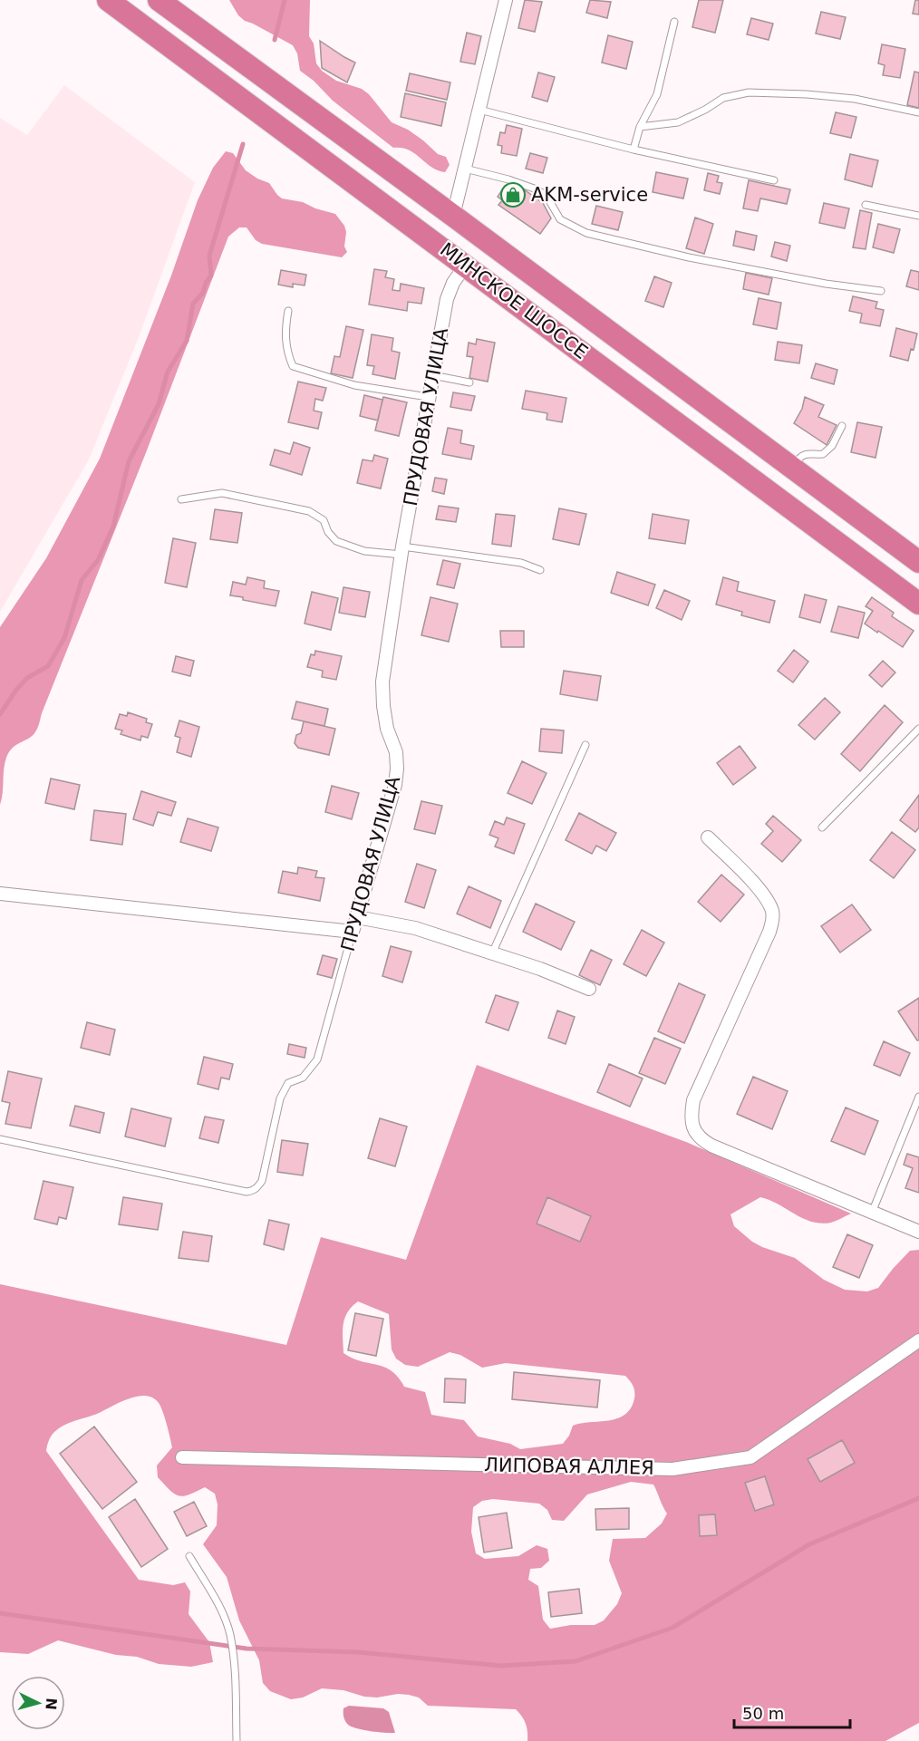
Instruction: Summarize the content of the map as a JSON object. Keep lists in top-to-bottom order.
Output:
{
  "streets": {
    "highway": ["МИНСКОЕ ШОССЕ"],
    "street": ["ПРУДОВАЯ УЛИЦА", "ЛИПОВАЯ АЛЛЕЯ"]
  },
  "crossings": [
    ["МИНСКОЕ ШОССЕ", "ПРУДОВАЯ УЛИЦА"]
  ],
  "places": {
    "shop": ["AKM-service"]
  },
  "scale_bar": "50 m",
  "north": "right"
}
